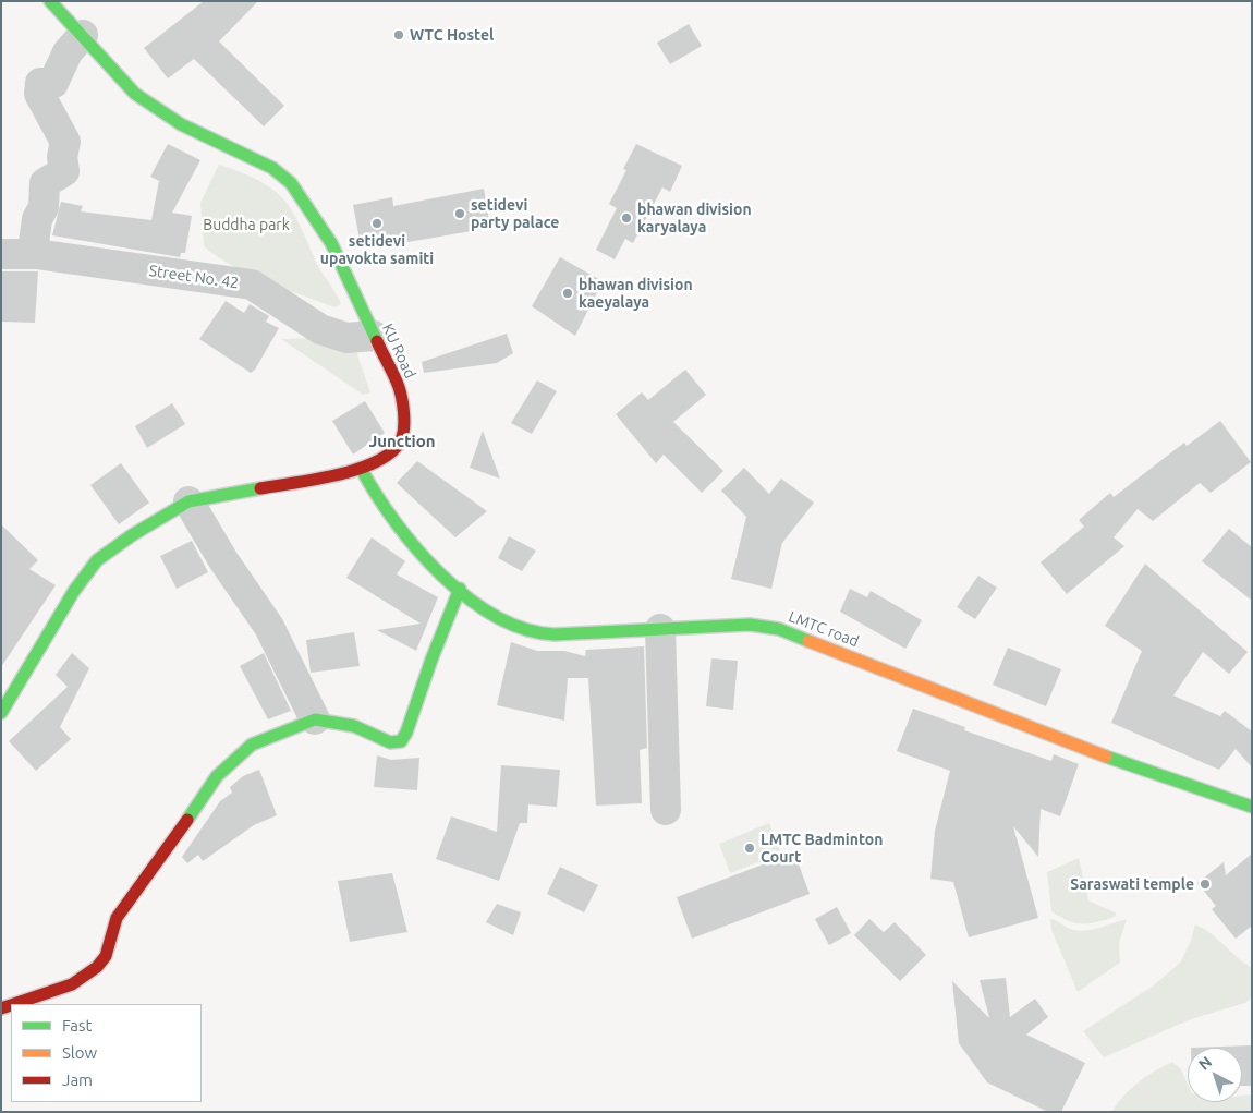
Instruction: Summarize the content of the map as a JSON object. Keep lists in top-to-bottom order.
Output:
{
  "streets": {
    "street": ["Street No. 42", "KU Road", "LMTC road"]
  },
  "crossings": [
    ["Street No. 42", "KU Road"],
    ["KU Road", "LMTC road"]
  ],
  "districts": ["Junction"],
  "parks": ["Buddha park"],
  "places": [
    "WTC Hostel",
    "setidevi party palace",
    "bhawan division karyalaya",
    "setidevi upavokta samiti",
    "bhawan division kaeyalaya",
    "LMTC Badminton Court",
    "Saraswati temple"
  ],
  "legend": ["Fast", "Slow", "Jam"],
  "north": "top left"
}
